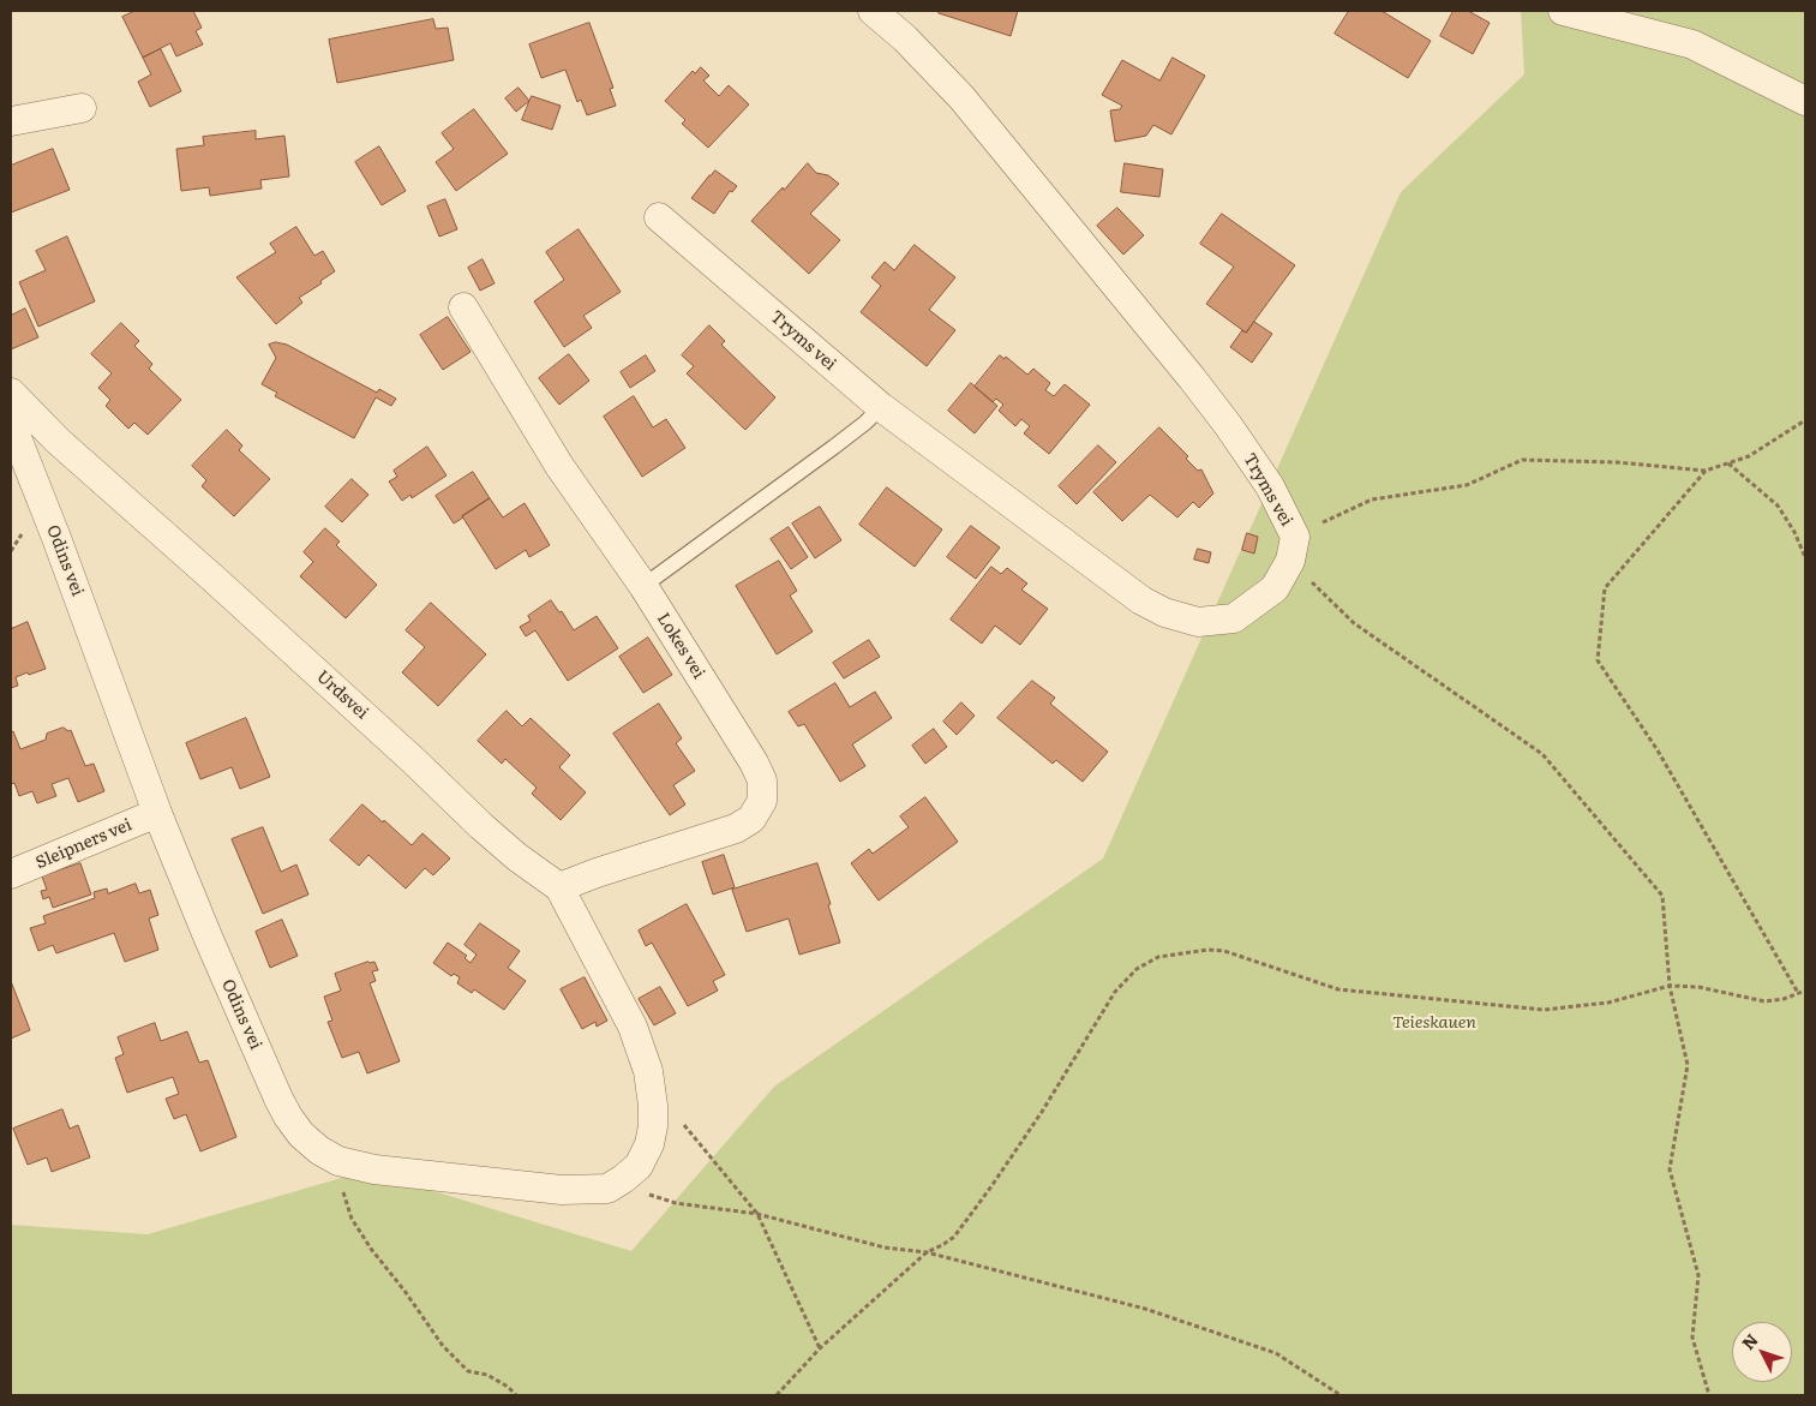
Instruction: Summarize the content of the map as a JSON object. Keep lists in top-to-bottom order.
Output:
{
  "streets": {
    "street": [
      "Tryms vei",
      "Odins vei",
      "Lokes vei",
      "Urdsvei",
      "Sleipners vei"
    ]
  },
  "crossings": [
    ["Odins vei", "Urdsvei"],
    ["Odins vei", "Sleipners vei"],
    ["Lokes vei", "Urdsvei"]
  ],
  "parks": ["Teieskauen"],
  "north": "top left"
}
